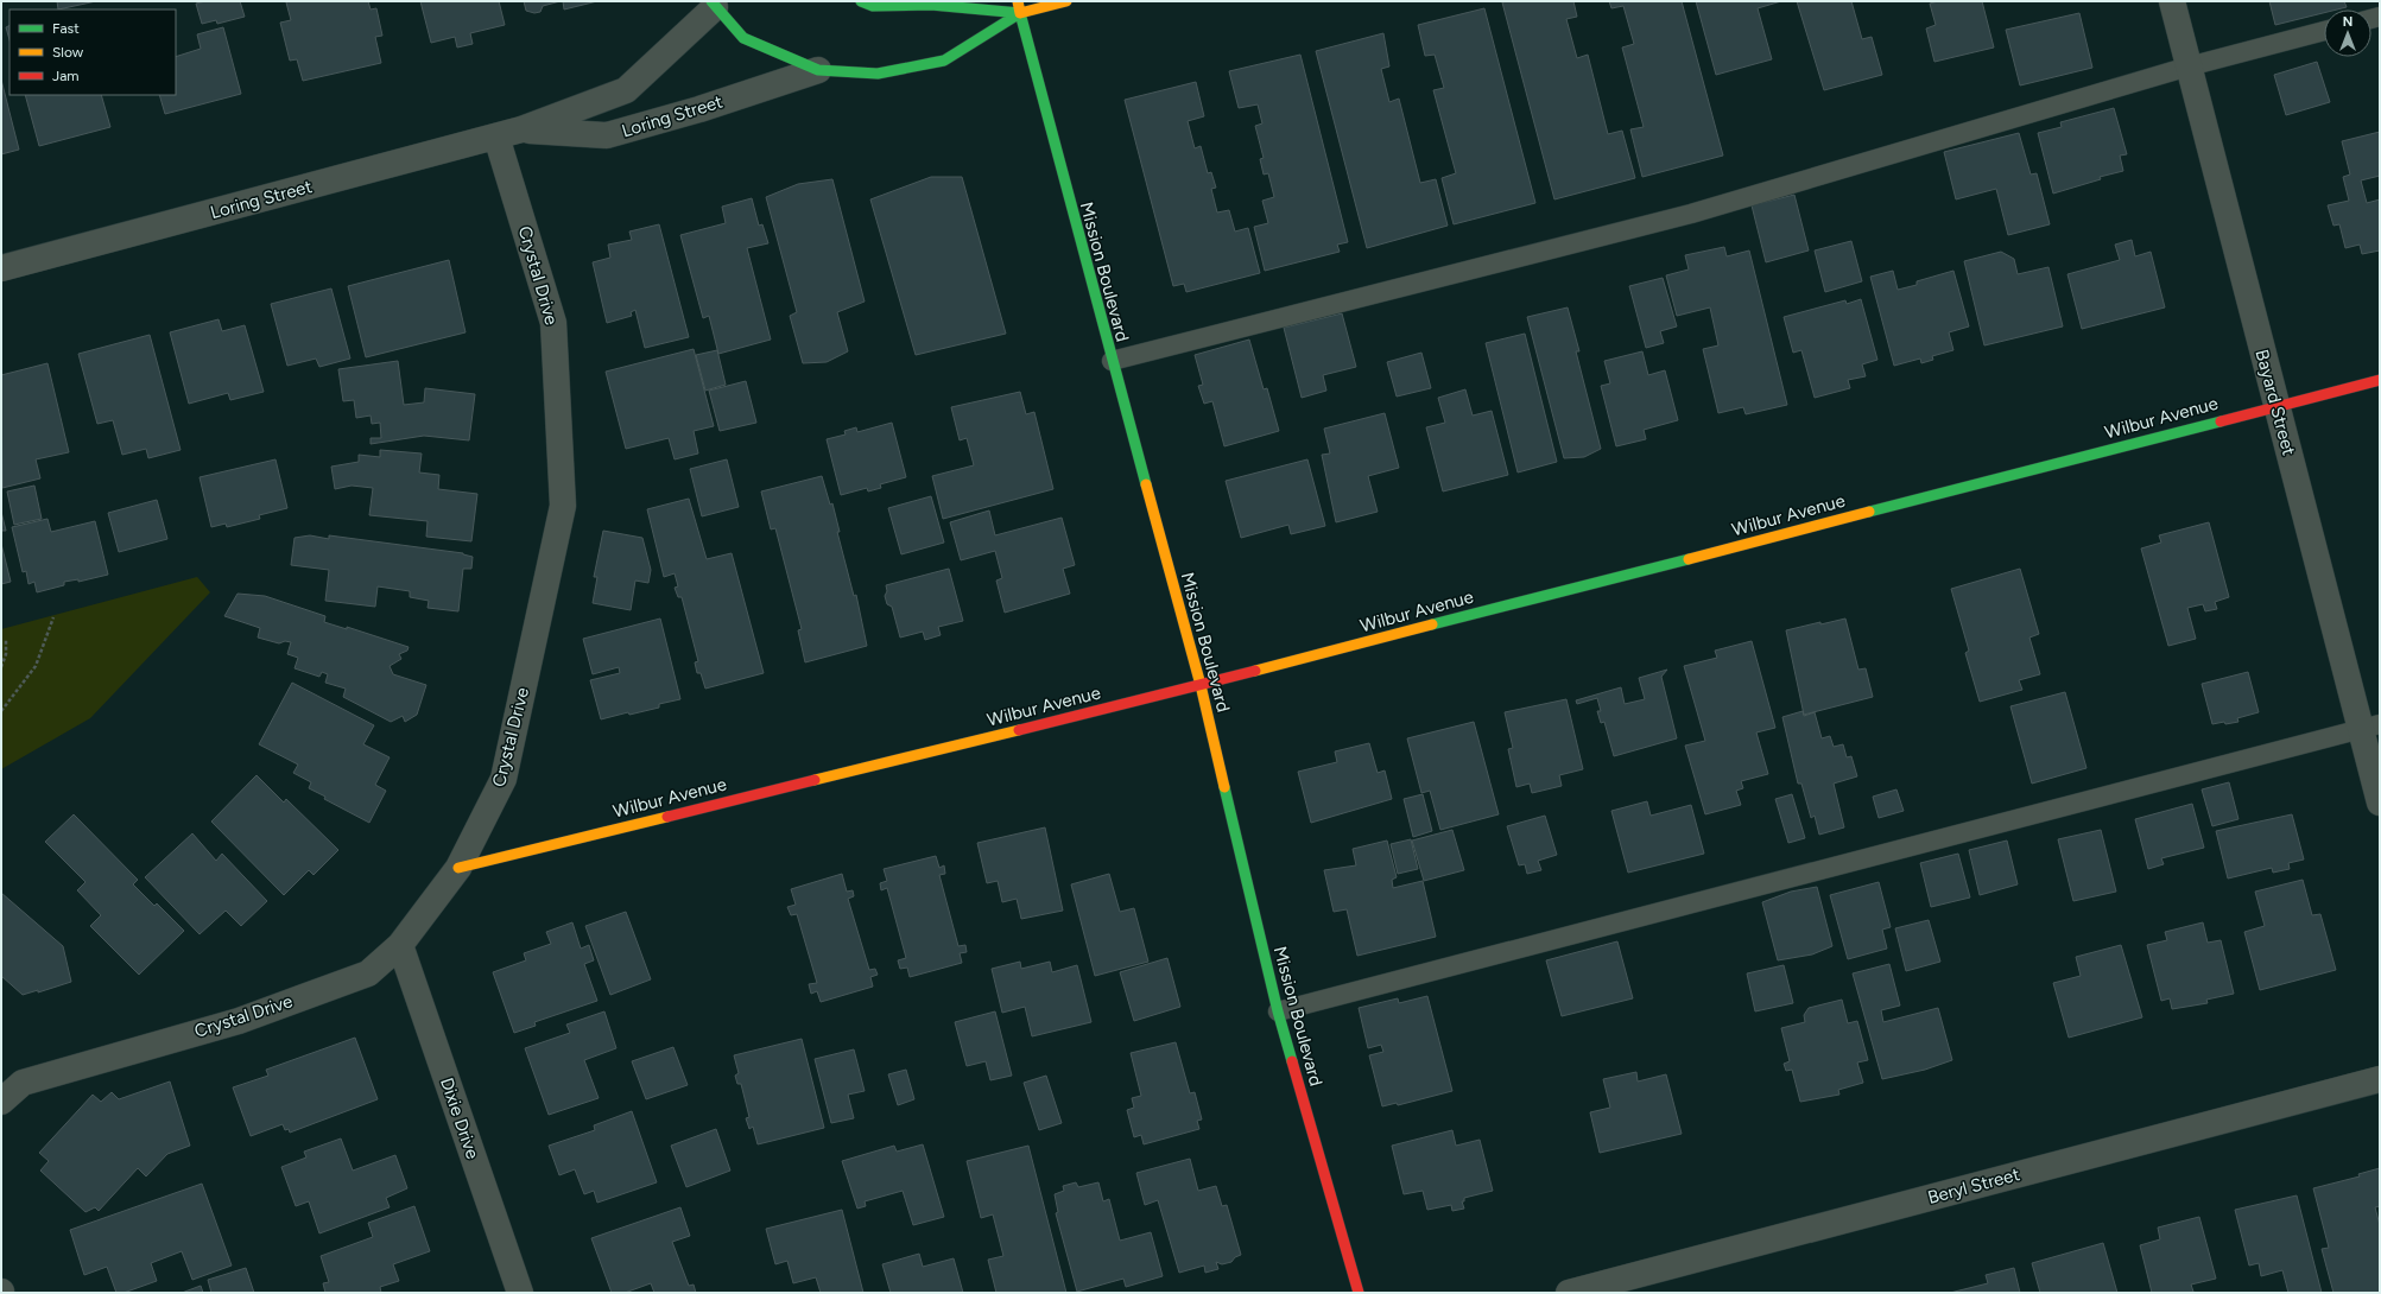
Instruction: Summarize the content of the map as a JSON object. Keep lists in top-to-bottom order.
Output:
{
  "streets": {
    "street": [
      "Loring Street",
      "Mission Boulevard",
      "Crystal Drive",
      "Bayard Street",
      "Wilbur Avenue",
      "Dixie Drive",
      "Beryl Street"
    ]
  },
  "crossings": [
    ["Loring Street", "Crystal Drive"],
    ["Mission Boulevard", "Wilbur Avenue"],
    ["Crystal Drive", "Wilbur Avenue"],
    ["Crystal Drive", "Dixie Drive"],
    ["Bayard Street", "Wilbur Avenue"]
  ],
  "legend": ["Fast", "Slow", "Jam"],
  "north": "top"
}
